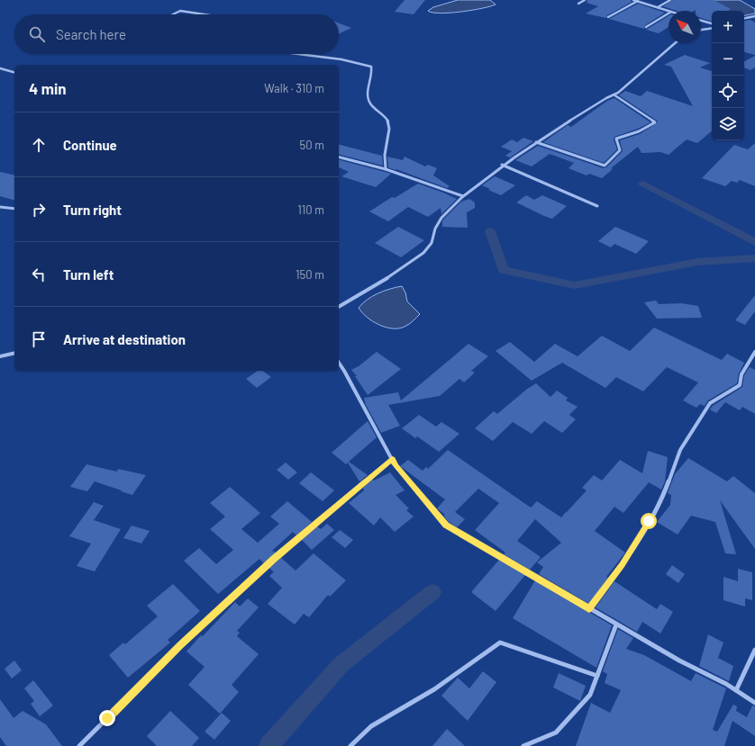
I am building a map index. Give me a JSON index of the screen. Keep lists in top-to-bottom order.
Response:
{
  "north": "top left",
  "page": {
    "map_buttons": ["+", "−"],
    "search": "Search here",
    "heading": ["4 min", "Walk · 310 m"],
    "list": [
      ["Continue", "50 m"],
      ["Turn right", "110 m"],
      ["Turn left", "150 m"],
      "Arrive at destination"
    ]
  }
}
